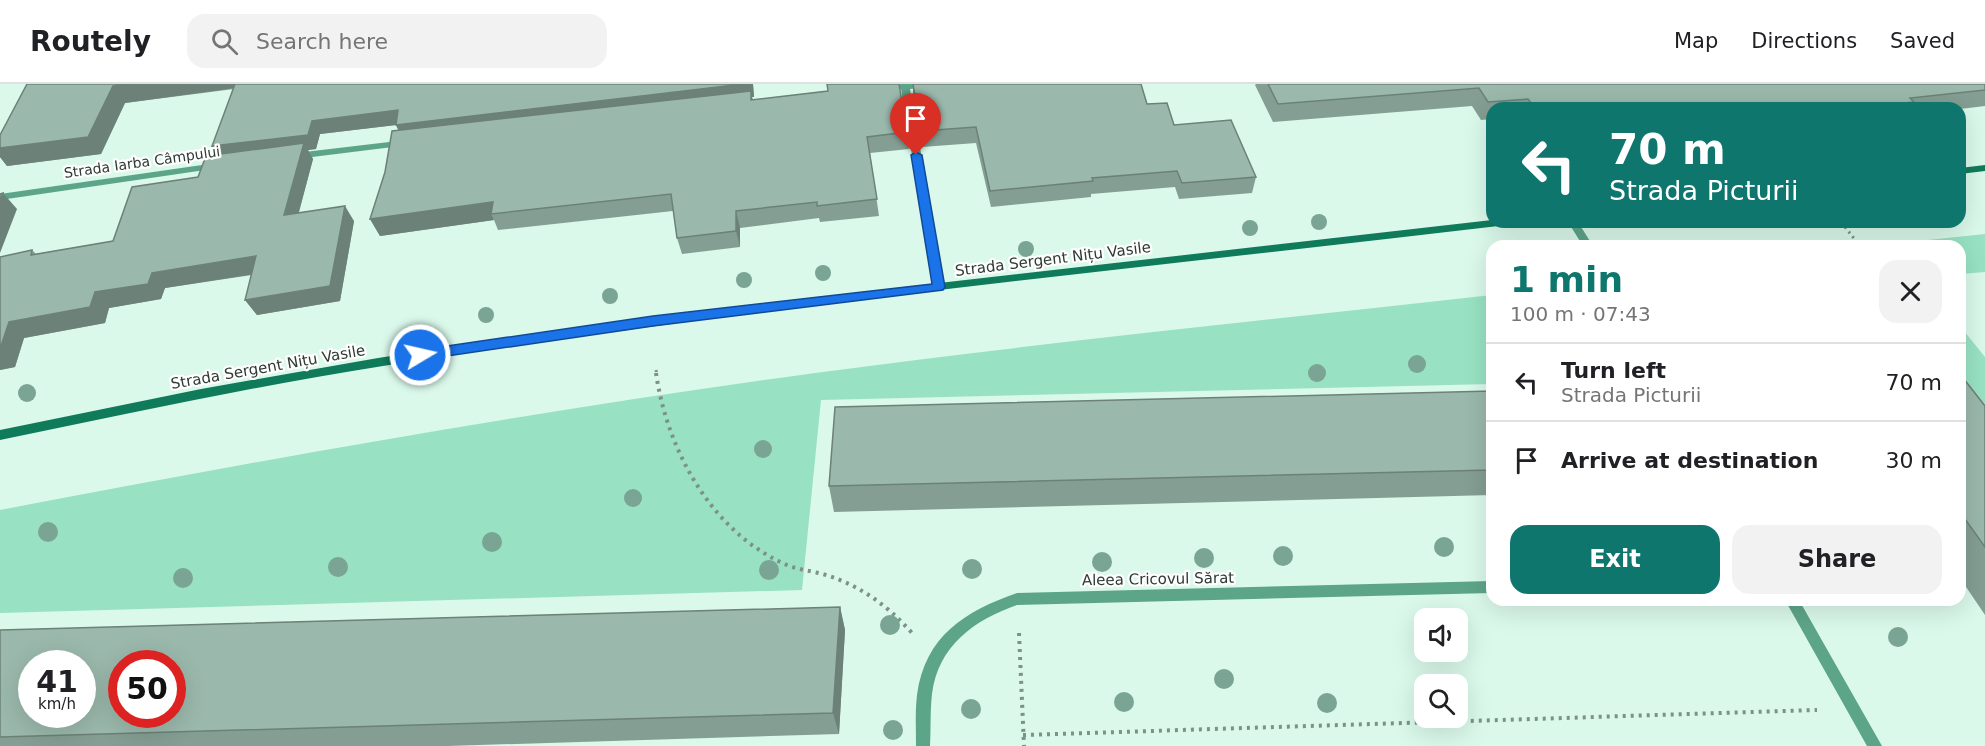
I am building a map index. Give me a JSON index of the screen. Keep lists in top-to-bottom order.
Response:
{
  "streets": {
    "main road": ["Strada Sergent Nițu Vasile"],
    "street": ["Strada Iarba Câmpului", "Aleea Cricovul Sărat"]
  },
  "page": {
    "header": "Routely",
    "search": "Search here",
    "nav": ["Map", "Directions", "Saved"],
    "turn": ["70 m", "Strada Picturii"],
    "heading": ["1 min", "100 m · 07:43"],
    "list": [
      {
        "name": "Turn left",
        "note": "Strada Picturii",
        "value": "70 m"
      },
      {
        "name": "Arrive at destination",
        "value": "30 m"
      }
    ],
    "buttons": ["Exit", "Share"],
    "speed": "41 km/h",
    "limit": "50"
  }
}
